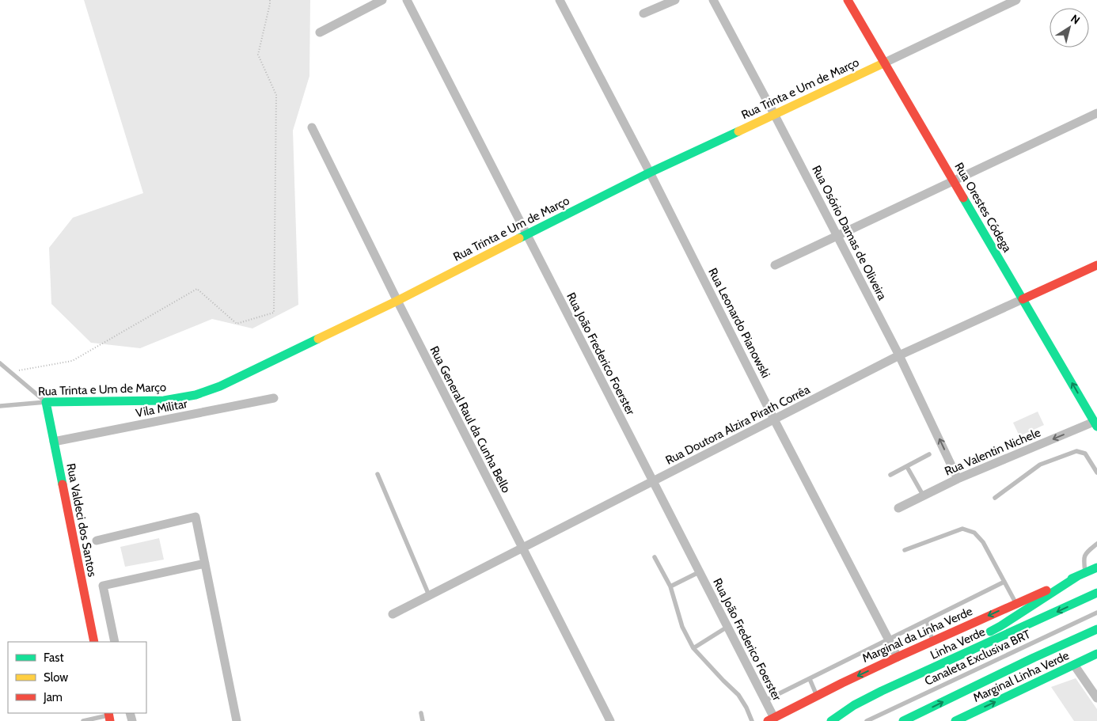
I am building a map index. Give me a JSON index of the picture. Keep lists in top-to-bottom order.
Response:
{
  "streets": {
    "main road": [
      "Rua Trinta e Um de Março",
      "Rua Orestes Códega",
      "Rua Doutora Alzira Pirath Corrêa",
      "Rua Valdeci dos Santos",
      "Marginal da Linha Verde",
      "Linha Verde",
      "Marginal Linha Verde"
    ],
    "street": [
      "Rua Osório Damas de Oliveira",
      "Rua Leonardo Pianowski",
      "Rua João Frederico Foerster",
      "Vila Militar",
      "Rua General Raul da Cunha Bello",
      "Rua Valentin Nichele"
    ],
    "lane": ["Canaleta Exclusiva BRT"]
  },
  "crossings": [
    ["Rua Trinta e Um de Março", "Rua Orestes Códega"],
    ["Rua Trinta e Um de Março", "Rua Osório Damas de Oliveira"],
    ["Rua Trinta e Um de Março", "Rua Leonardo Pianowski"],
    ["Rua Trinta e Um de Março", "Rua João Frederico Foerster"],
    ["Rua Trinta e Um de Março", "Rua General Raul da Cunha Bello"],
    ["Rua Trinta e Um de Março", "Rua Valdeci dos Santos"],
    ["Rua Orestes Códega", "Rua Doutora Alzira Pirath Corrêa"],
    ["Rua Orestes Códega", "Rua Valentin Nichele"],
    ["Rua Osório Damas de Oliveira", "Rua Doutora Alzira Pirath Corrêa"],
    ["Rua Osório Damas de Oliveira", "Rua Valentin Nichele"],
    ["Rua Leonardo Pianowski", "Rua Doutora Alzira Pirath Corrêa"],
    ["Rua Leonardo Pianowski", "Marginal da Linha Verde"],
    ["Rua João Frederico Foerster", "Rua Doutora Alzira Pirath Corrêa"],
    ["Rua João Frederico Foerster", "Marginal da Linha Verde"],
    ["Vila Militar", "Rua Valdeci dos Santos"],
    ["Rua General Raul da Cunha Bello", "Rua Doutora Alzira Pirath Corrêa"]
  ],
  "one_way": ["Rua Valentin Nichele"],
  "legend": ["Fast", "Slow", "Jam"],
  "north": "top right"
}
